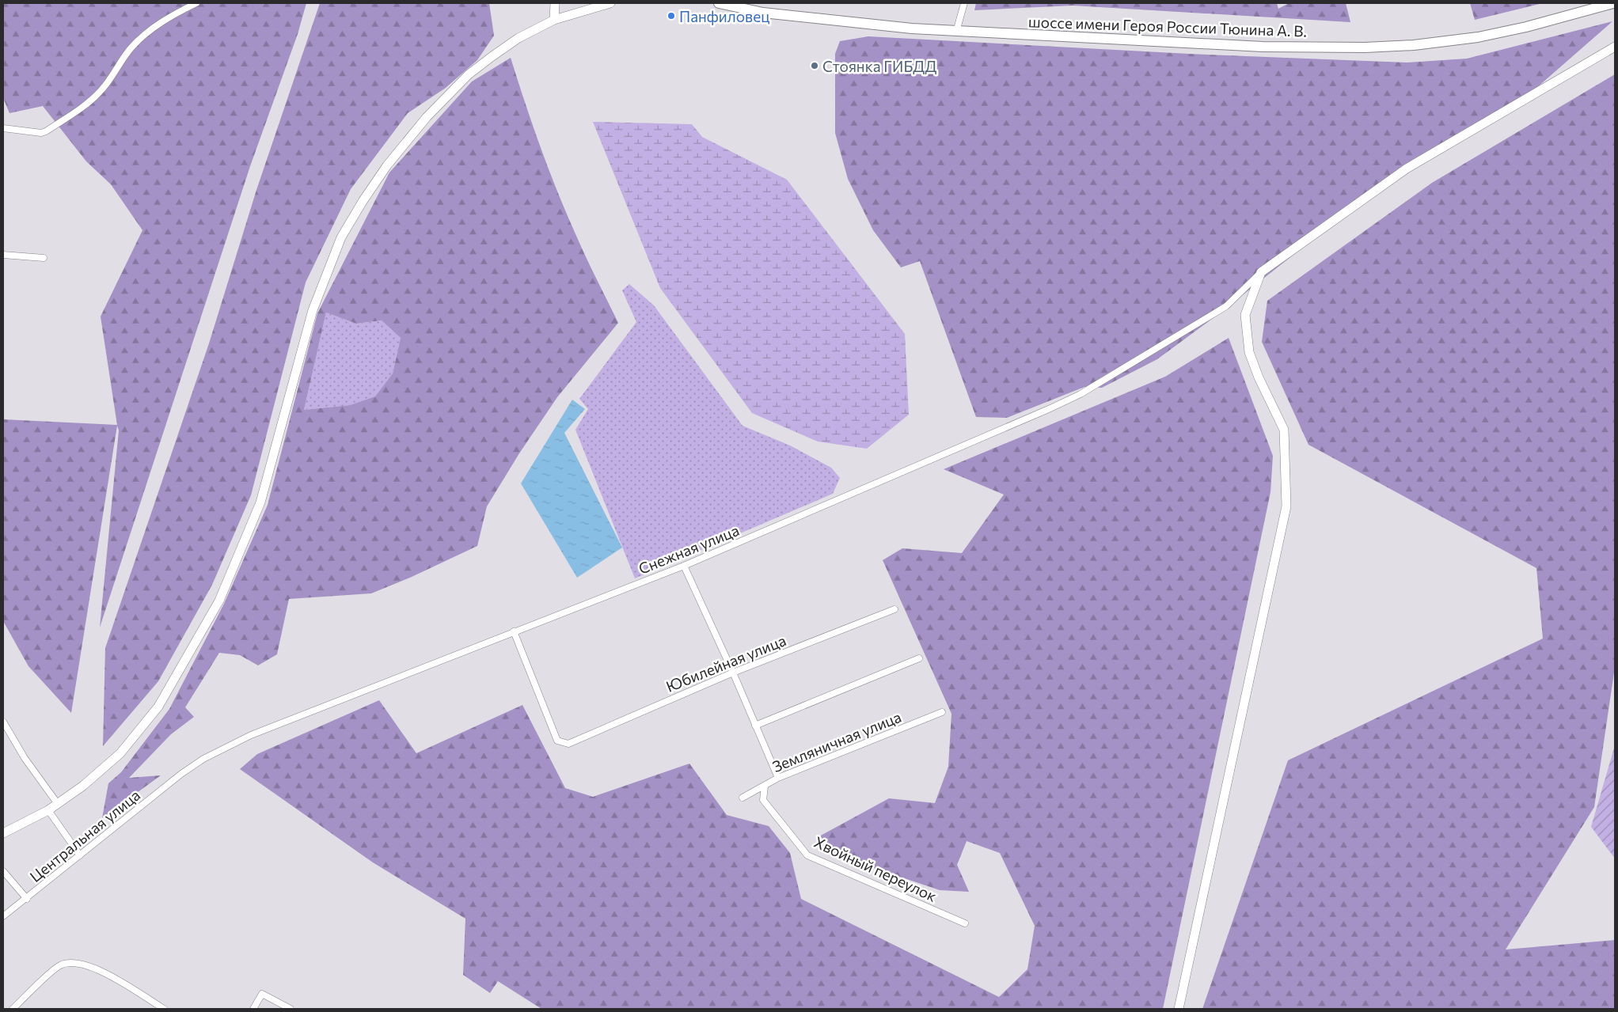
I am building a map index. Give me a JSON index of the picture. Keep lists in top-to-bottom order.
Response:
{
  "streets": {
    "main road": ["шоссе имени Героя России Тюнина А. В."],
    "street": [
      "Снежная улица",
      "Юбилейная улица",
      "Земляничная улица",
      "Центральная улица",
      "Хвойный переулок"
    ]
  },
  "crossings": [
    ["Снежная улица", "Юбилейная улица"],
    ["Снежная улица", "Центральная улица"],
    ["Земляничная улица", "Хвойный переулок"]
  ],
  "places": ["Панфиловец", "Стоянка ГИБДД"]
}
